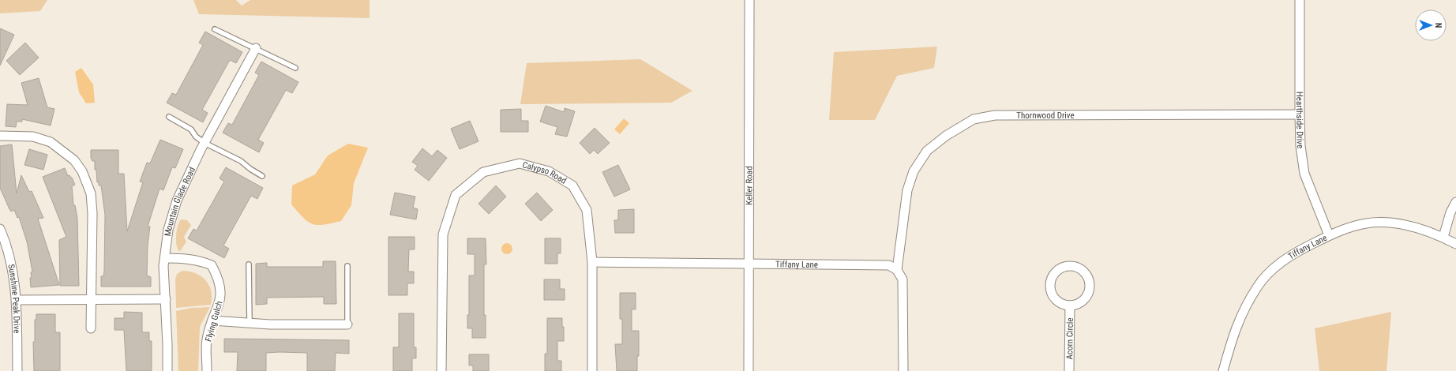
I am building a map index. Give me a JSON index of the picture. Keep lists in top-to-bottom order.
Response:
{
  "streets": {
    "street": [
      "Thornwood Drive",
      "Hearthside Drive",
      "Calypso Road",
      "Keller Road",
      "Mountain Glade Road",
      "Tiffany Lane",
      "Sunshine Peak Drive",
      "Flying Gulch",
      "Acorn Circle"
    ]
  },
  "crossings": [
    ["Thornwood Drive", "Hearthside Drive"],
    ["Thornwood Drive", "Tiffany Lane"],
    ["Hearthside Drive", "Tiffany Lane"],
    ["Calypso Road", "Tiffany Lane"],
    ["Keller Road", "Tiffany Lane"],
    ["Mountain Glade Road", "Flying Gulch"]
  ],
  "north": "right"
}
